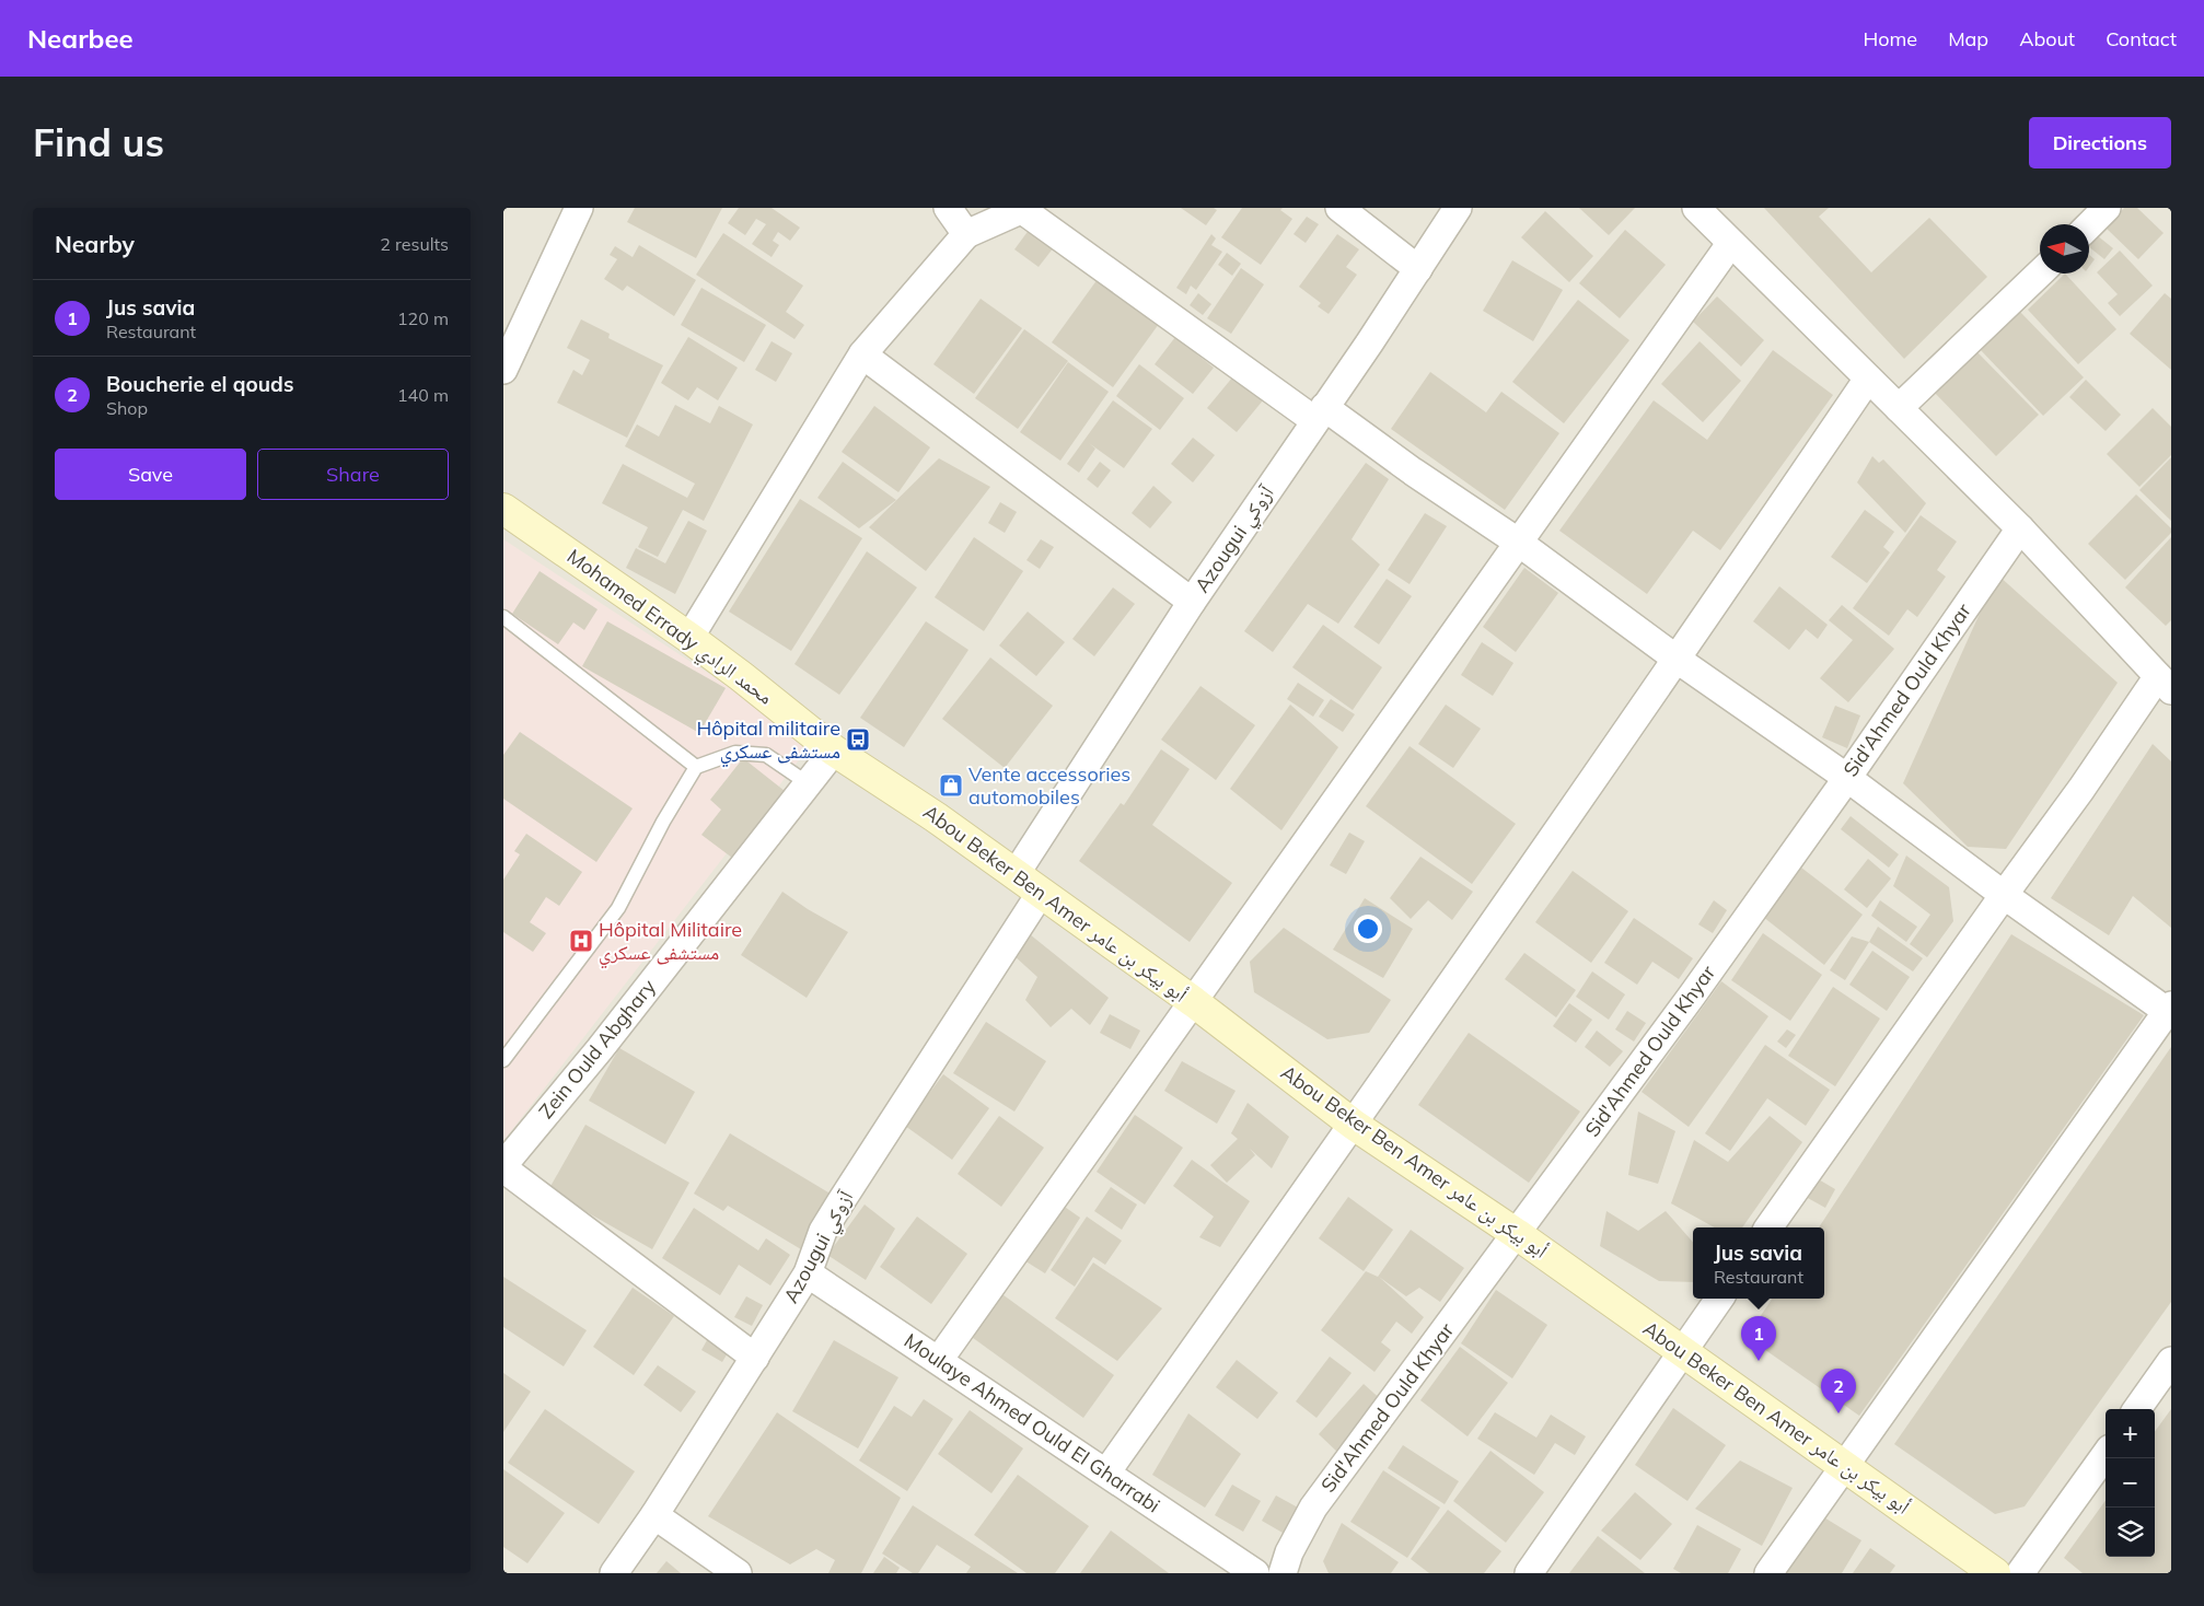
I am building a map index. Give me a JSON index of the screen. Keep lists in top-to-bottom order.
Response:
{
  "streets": {
    "street": [
      "Azougui آزوكي",
      "Mohamed Errady محمد الرادي",
      "Sid'Ahmed Ould Khyar",
      "Abou Beker Ben Amer أبو بيكر بن عامر",
      "Zein Ould Abghary",
      "Moulaye Ahmed Ould El Gharrabi"
    ]
  },
  "crossings": [
    ["Azougui آزوكي", "Abou Beker Ben Amer أبو بيكر بن عامر"],
    ["Azougui آزوكي", "Moulaye Ahmed Ould El Gharrabi"],
    ["Mohamed Errady محمد الرادي", "Abou Beker Ben Amer أبو بيكر بن عامر"],
    ["Mohamed Errady محمد الرادي", "Zein Ould Abghary"],
    ["Sid'Ahmed Ould Khyar", "Abou Beker Ben Amer أبو بيكر بن عامر"],
    ["Abou Beker Ben Amer أبو بيكر بن عامر", "Zein Ould Abghary"]
  ],
  "places": {
    "bus stop": ["Hôpital militaire مستشفى عسكري"],
    "shop": ["Vente accessories automobiles"],
    "hospital": ["Hôpital Militaire مستشفى عسكري"]
  },
  "north": "left",
  "page": {
    "header": "Nearbee",
    "nav": [
      "Home",
      "Map",
      "About",
      "Contact"
    ],
    "buttons": [
      "Directions",
      ["Save", "Share"]
    ],
    "title": "Find us",
    "heading": ["Nearby", "2 results"],
    "list": [
      {
        "mark": "1",
        "name": "Jus savia",
        "note": "Restaurant",
        "value": "120 m"
      },
      {
        "mark": "2",
        "name": "Boucherie el qouds",
        "note": "Shop",
        "value": "140 m"
      }
    ],
    "popup": ["Jus savia", "Restaurant"],
    "pins": ["1", "2"],
    "map_buttons": ["+", "−"]
  }
}
